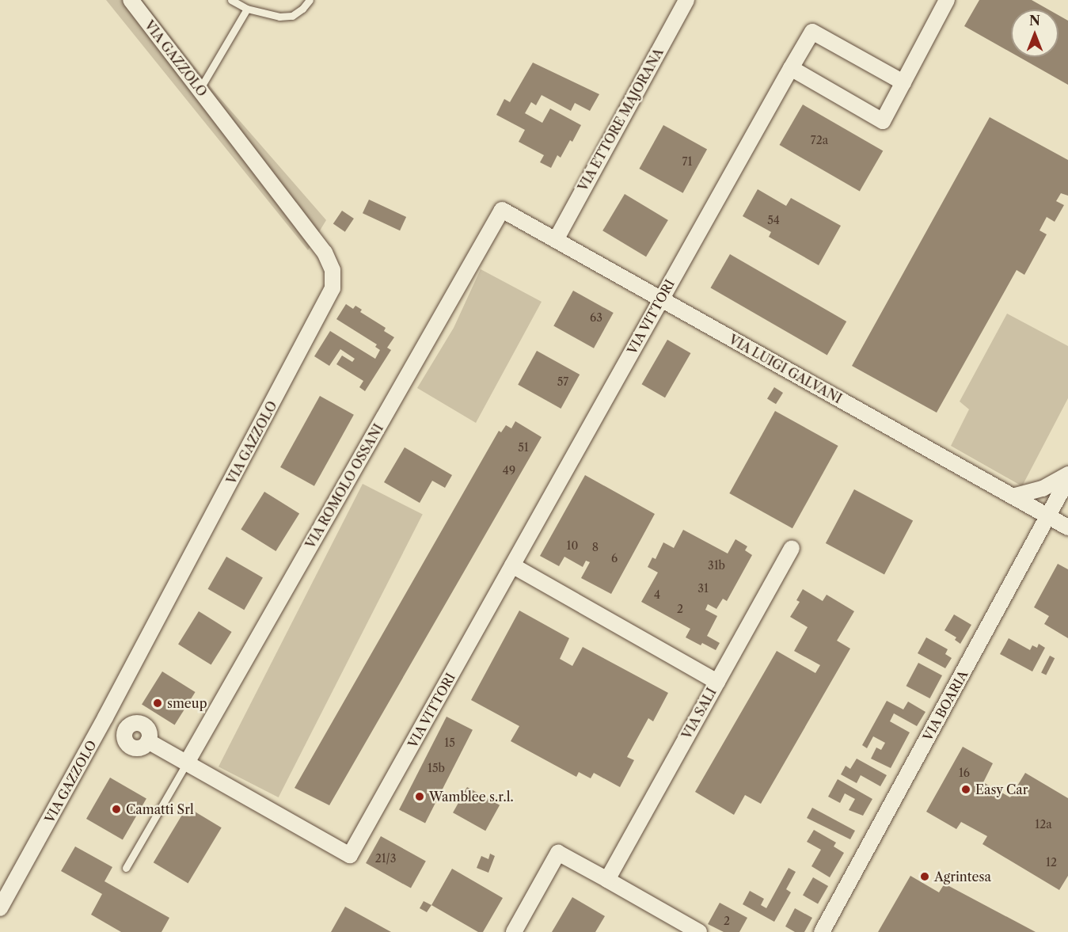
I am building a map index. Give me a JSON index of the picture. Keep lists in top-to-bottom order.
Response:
{
  "streets": {
    "street": [
      "VIA GAZZOLO",
      "VIA ETTORE MAJORANA",
      "VIA VITTORI",
      "VIA LUIGI GALVANI",
      "VIA ROMOLO OSSANI",
      "VIA BOARIA",
      "VIA SALI"
    ]
  },
  "crossings": [
    ["VIA ETTORE MAJORANA", "VIA LUIGI GALVANI"],
    ["VIA VITTORI", "VIA LUIGI GALVANI"],
    ["VIA VITTORI", "VIA ROMOLO OSSANI"],
    ["VIA LUIGI GALVANI", "VIA ROMOLO OSSANI"],
    ["VIA LUIGI GALVANI", "VIA BOARIA"]
  ],
  "places": [
    "smeup",
    "Easy Car",
    "Wamblee s.r.l.",
    "Camatti Srl",
    "Agrintesa"
  ],
  "house_numbers": [
    "72a",
    "71",
    "54",
    "63",
    "57",
    "51",
    "49",
    "10",
    "8",
    "6",
    "31b",
    "31",
    "4",
    "2",
    "15",
    "15b",
    "16",
    "12a",
    "21/3",
    "12",
    "2"
  ],
  "north": "top"
}
